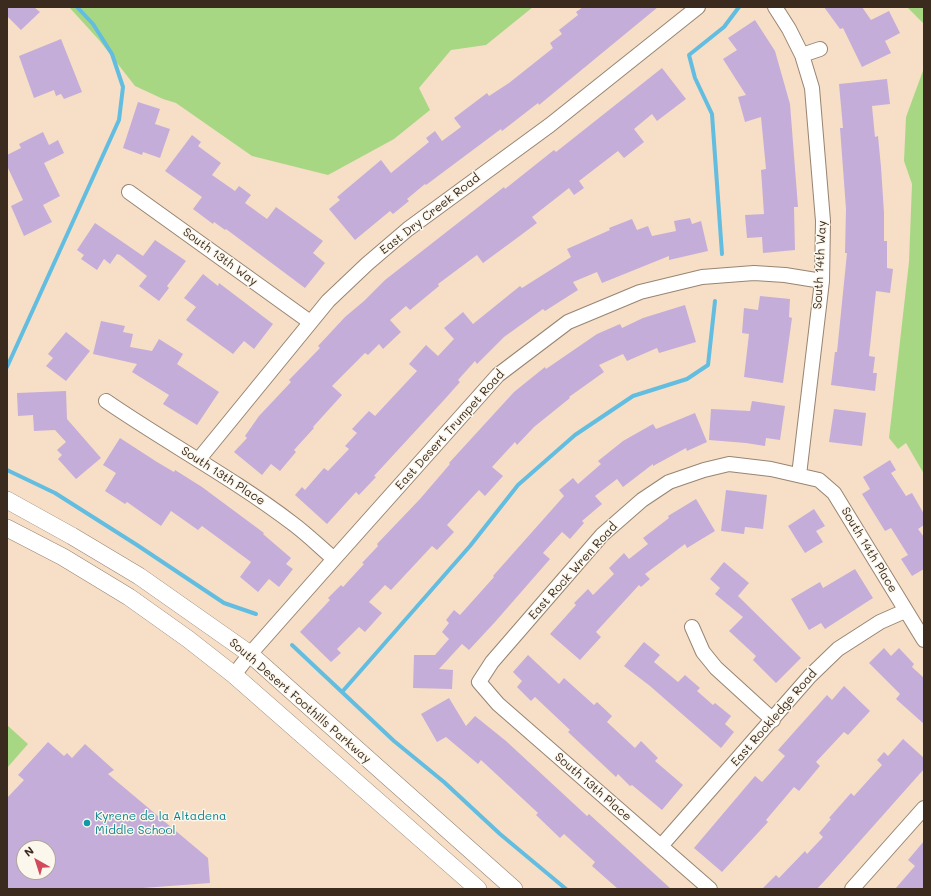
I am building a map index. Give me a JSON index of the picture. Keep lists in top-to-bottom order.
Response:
{
  "streets": {
    "street": [
      "East Dry Creek Road",
      "South 13th Way",
      "South 14th Way",
      "East Desert Trumpet Road",
      "South 13th Place",
      "South 14th Place",
      "East Rock Wren Road",
      "South Desert Foothills Parkway",
      "East Rockledge Road"
    ]
  },
  "crossings": [
    ["East Dry Creek Road", "South 13th Way"],
    ["East Dry Creek Road", "South 13th Place"],
    ["South 14th Way", "East Desert Trumpet Road"],
    ["South 14th Way", "South 14th Place"],
    ["South 14th Way", "East Rock Wren Road"],
    ["East Desert Trumpet Road", "South 13th Place"],
    ["East Desert Trumpet Road", "South Desert Foothills Parkway"],
    ["South 13th Place", "East Rock Wren Road"],
    ["South 13th Place", "East Rockledge Road"],
    ["South 14th Place", "East Rock Wren Road"],
    ["South 14th Place", "East Rockledge Road"]
  ],
  "places": ["Kyrene de la Altadena Middle School"],
  "north": "top left"
}
